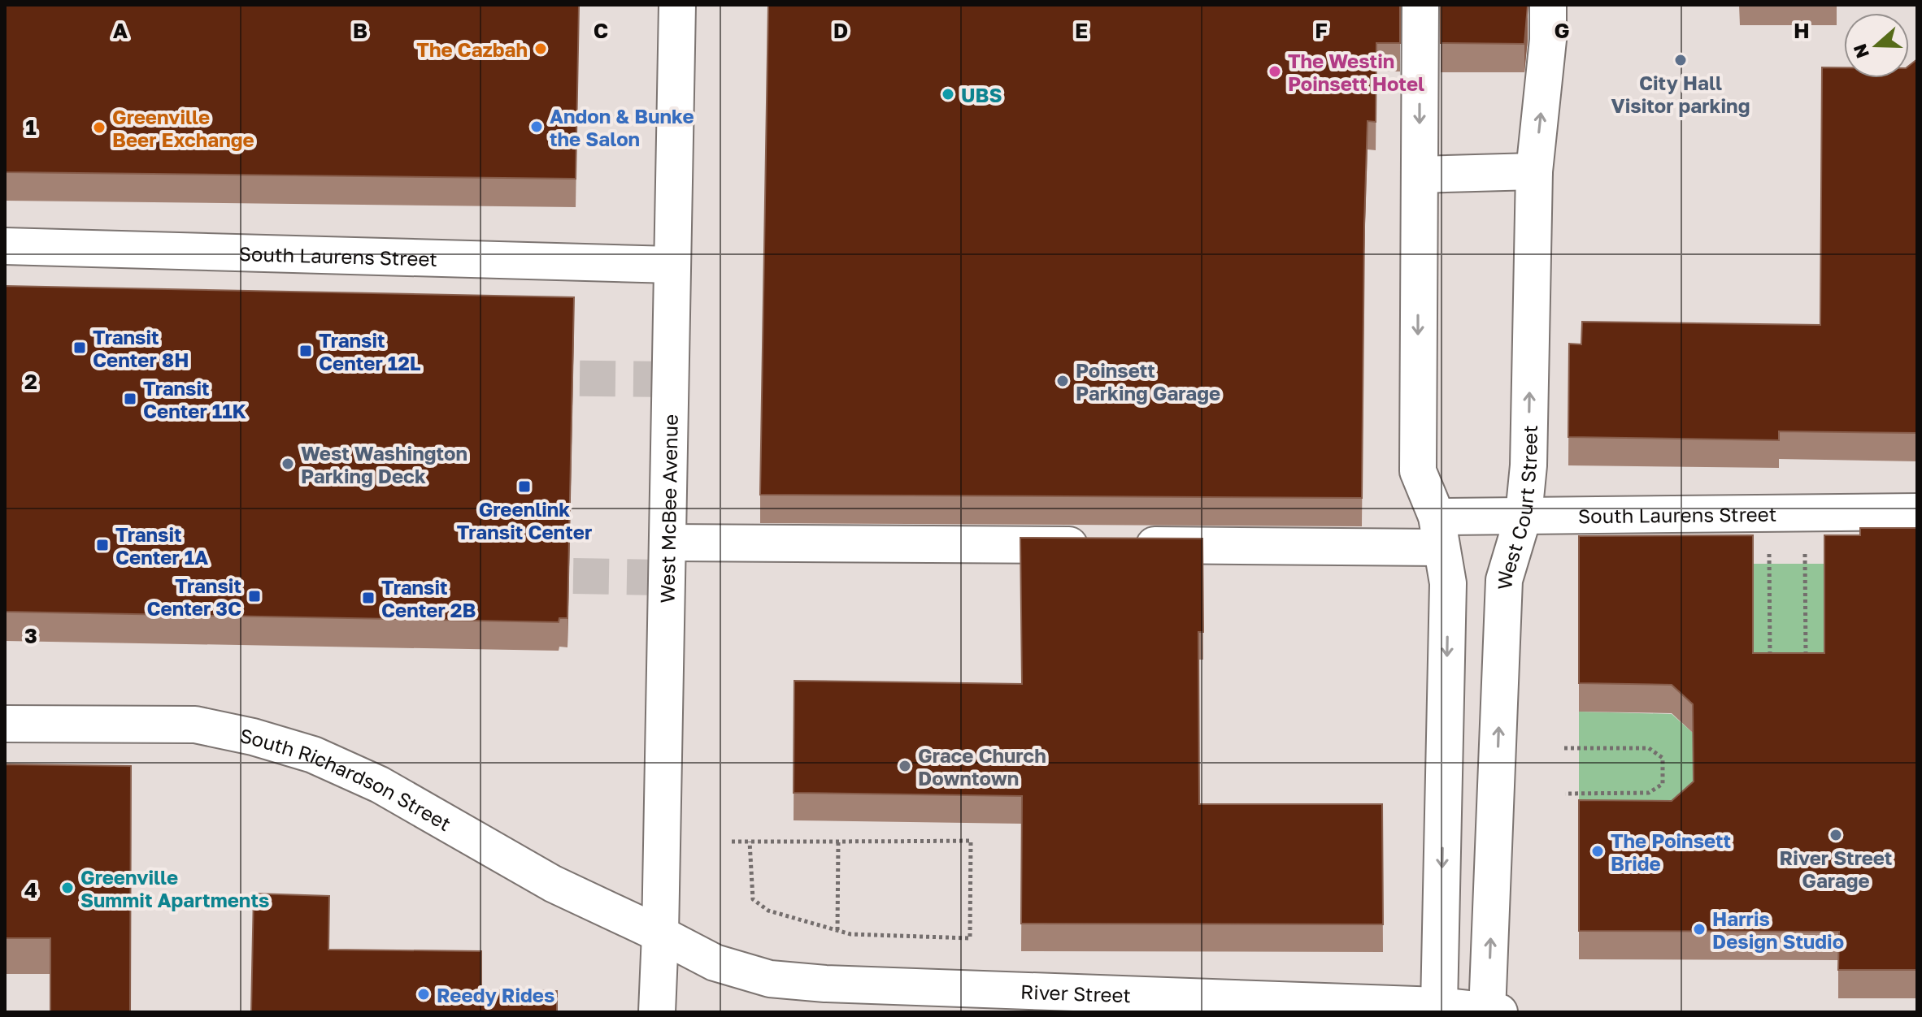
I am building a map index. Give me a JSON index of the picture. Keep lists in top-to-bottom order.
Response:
{
  "streets": {
    "street": [
      "South Laurens Street",
      "West Court Street",
      "West McBee Avenue",
      "South Richardson Street",
      "River Street"
    ]
  },
  "crossings": [
    ["South Laurens Street", "West Court Street"],
    ["South Laurens Street", "West McBee Avenue"],
    ["West Court Street", "River Street"],
    ["West McBee Avenue", "South Richardson Street"],
    ["West McBee Avenue", "River Street"],
    ["South Richardson Street", "River Street"]
  ],
  "places": {
    "other": [
      "The Cazbah",
      "City Hall Visitor parking",
      "The Westin Poinsett Hotel",
      "UBS",
      "Andon & Bunke the Salon",
      "Greenville Beer Exchange",
      "Poinsett Parking Garage",
      "West Washington Parking Deck",
      "Grace Church Downtown",
      "River Street Garage",
      "The Poinsett Bride",
      "Greenville Summit Apartments",
      "Harris Design Studio",
      "Reedy Rides"
    ],
    "transit": [
      "Transit Center 8H",
      "Transit Center 12L",
      "Transit Center 11K",
      "Greenlink Transit Center",
      "Transit Center 1A",
      "Transit Center 3C",
      "Transit Center 2B"
    ]
  },
  "north": "left",
  "grid": {
    "columns": [
      "A",
      "B",
      "C",
      "D",
      "E",
      "F",
      "G",
      "H"
    ],
    "rows": [
      "1",
      "2",
      "3",
      "4"
    ]
  }
}
